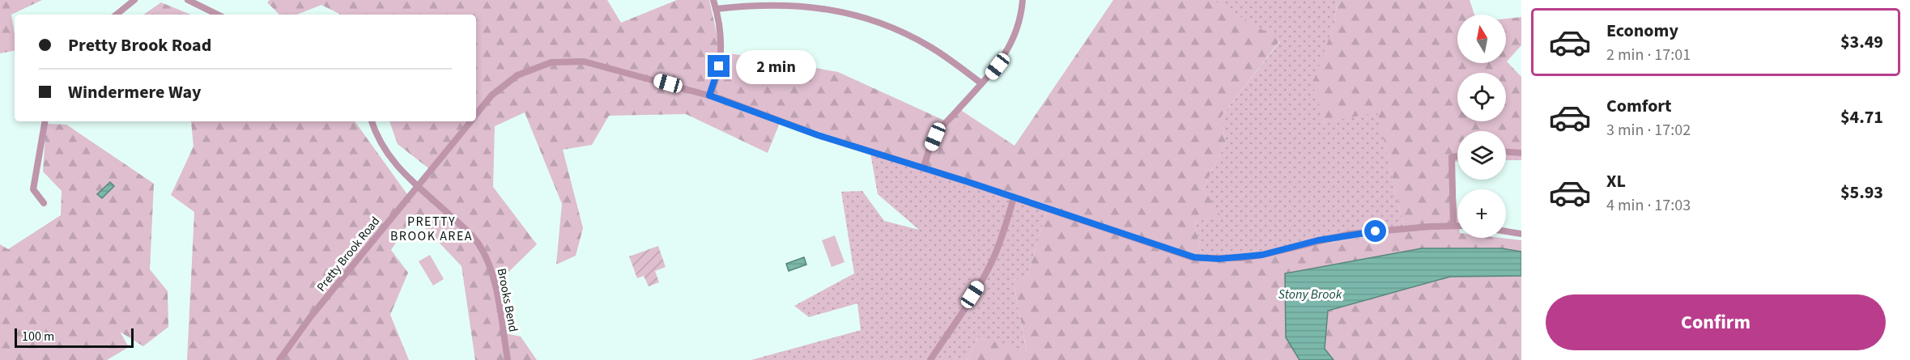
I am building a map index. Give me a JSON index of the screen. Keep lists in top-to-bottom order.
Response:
{
  "streets": {
    "street": ["Pretty Brook Road", "Brooks Bend"]
  },
  "crossings": [
    ["Pretty Brook Road", "Brooks Bend"]
  ],
  "districts": ["PRETTY BROOK AREA"],
  "water": ["Stony Brook"],
  "scale_bar": "100 m",
  "north": "top",
  "page": {
    "list": [
      {
        "name": "Economy",
        "note": "2 min · 17:01",
        "value": "$3.49"
      },
      {
        "name": "Comfort",
        "note": "3 min · 17:02",
        "value": "$4.71"
      },
      {
        "name": "XL",
        "note": "4 min · 17:03",
        "value": "$5.93"
      }
    ],
    "map_buttons": "+",
    "banner": ["Pretty Brook Road", "Windermere Way"],
    "bubble": "2 min",
    "buttons": "Confirm",
    "scale": "100 m"
  }
}
